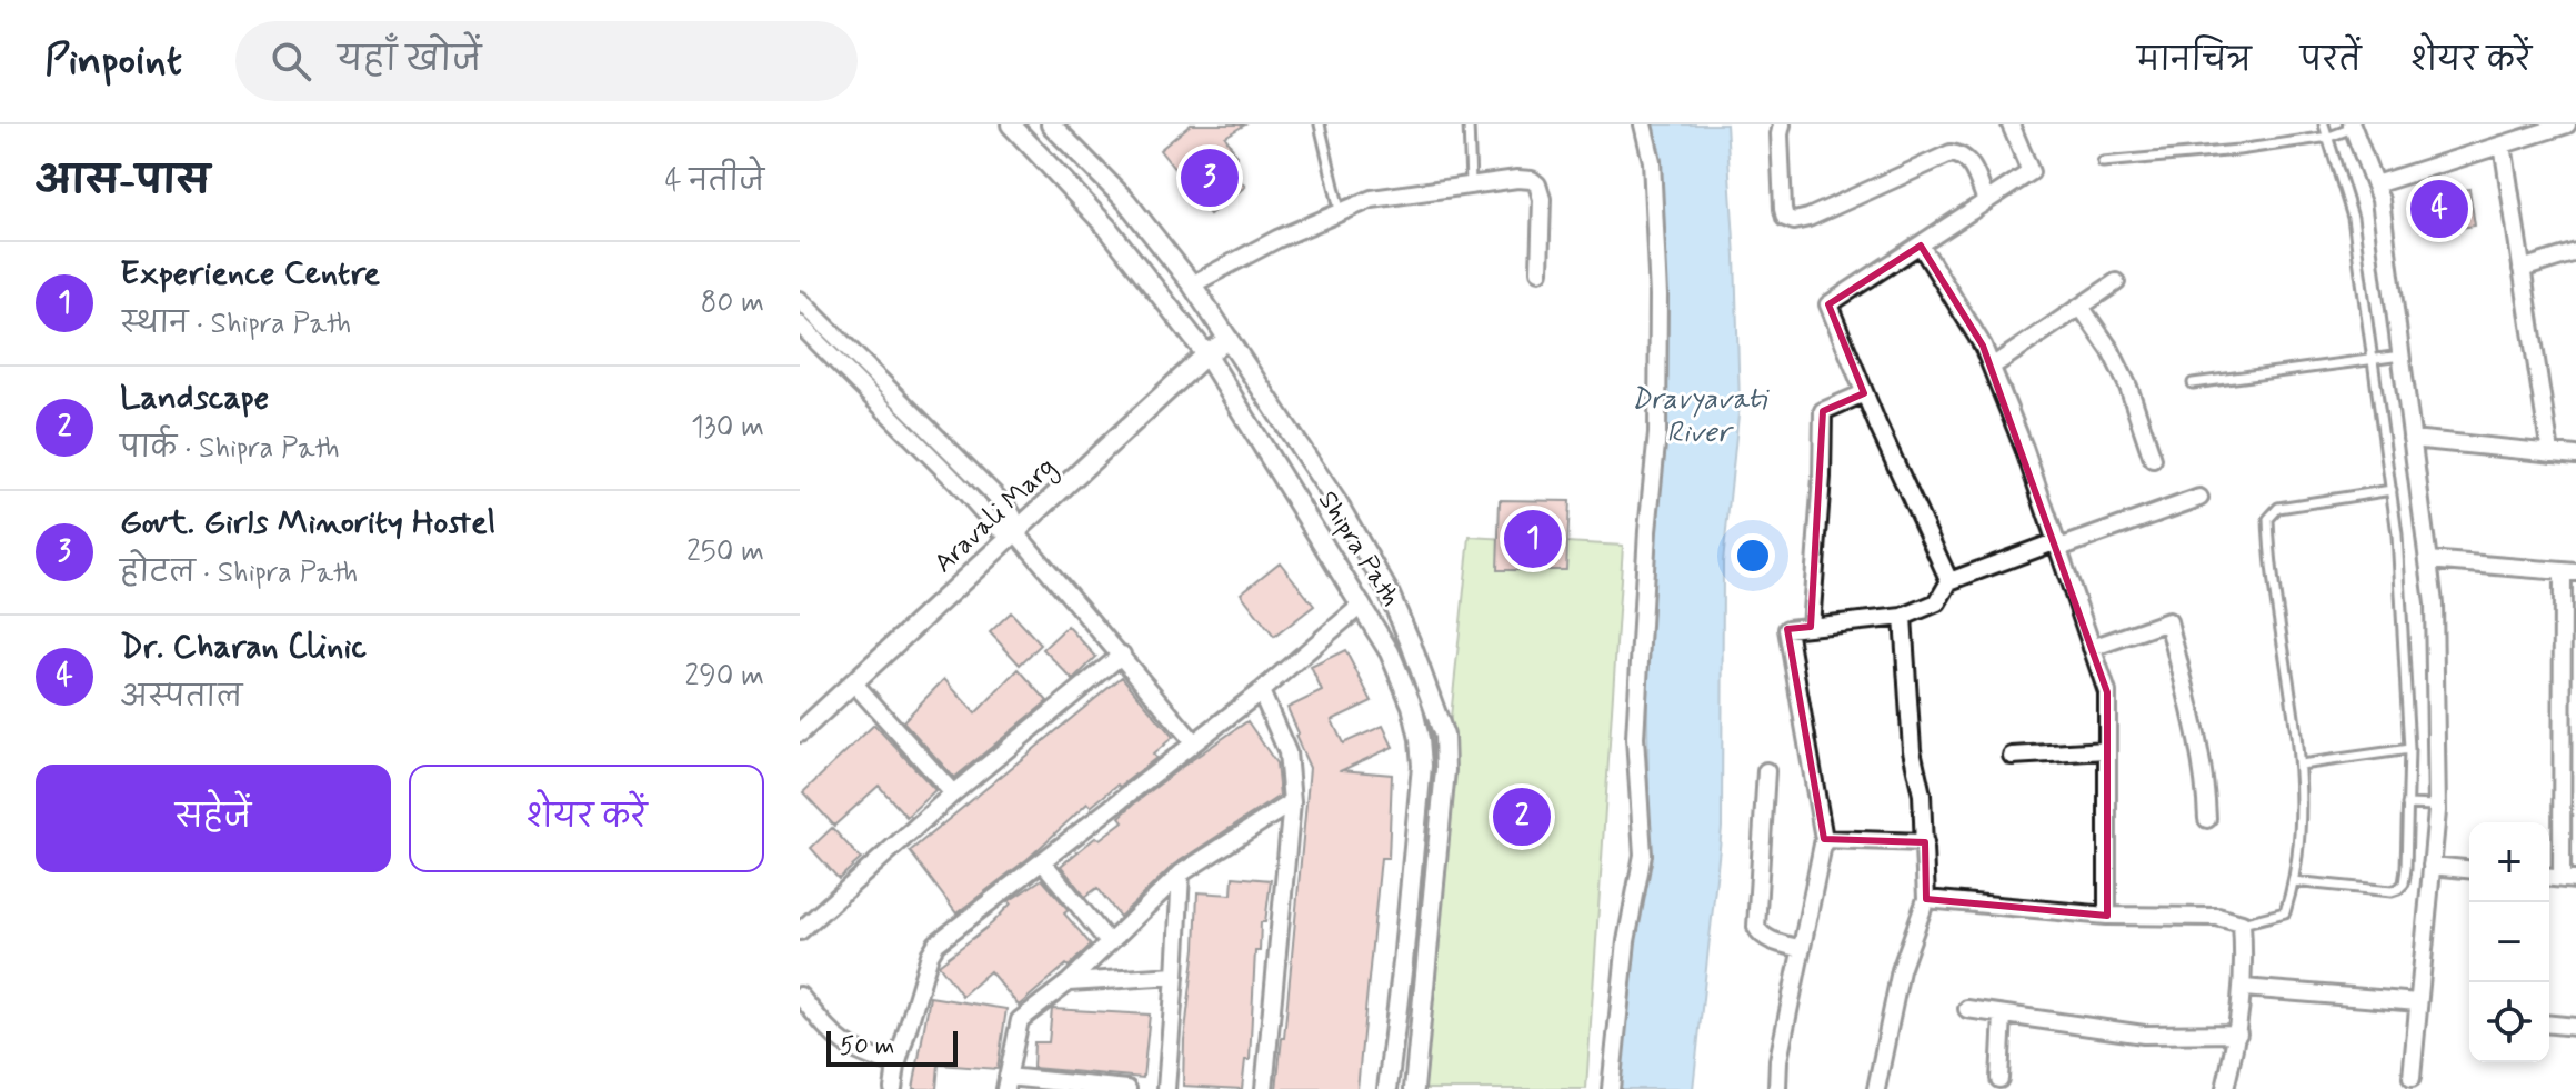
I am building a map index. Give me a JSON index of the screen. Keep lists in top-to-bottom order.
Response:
{
  "streets": {
    "street": ["Aravali Marg", "Shipra Path"]
  },
  "crossings": [
    ["Aravali Marg", "Shipra Path"]
  ],
  "water": ["Dravyavati River"],
  "scale_bar": "50 m",
  "page": {
    "header": "Pinpoint",
    "search": "यहाँ खोजें",
    "nav": ["मानचित्र", "परतें", "शेयर करें"],
    "heading": ["आस-पास", "4 नतीजे"],
    "pins": [
      "3",
      "4",
      "1",
      "2"
    ],
    "list": [
      {
        "mark": "1",
        "name": "Experience Centre",
        "note": "स्थान · Shipra Path",
        "value": "80 m"
      },
      {
        "mark": "2",
        "name": "Landscape",
        "note": "पार्क · Shipra Path",
        "value": "130 m"
      },
      {
        "mark": "3",
        "name": "Govt. Girls Minority Hostel",
        "note": "होटल · Shipra Path",
        "value": "250 m"
      },
      {
        "mark": "4",
        "name": "Dr. Charan Clinic",
        "note": "अस्पताल",
        "value": "290 m"
      }
    ],
    "buttons": ["सहेजें", "शेयर करें"],
    "map_buttons": ["+", "−"],
    "scale": "50 m"
  }
}
